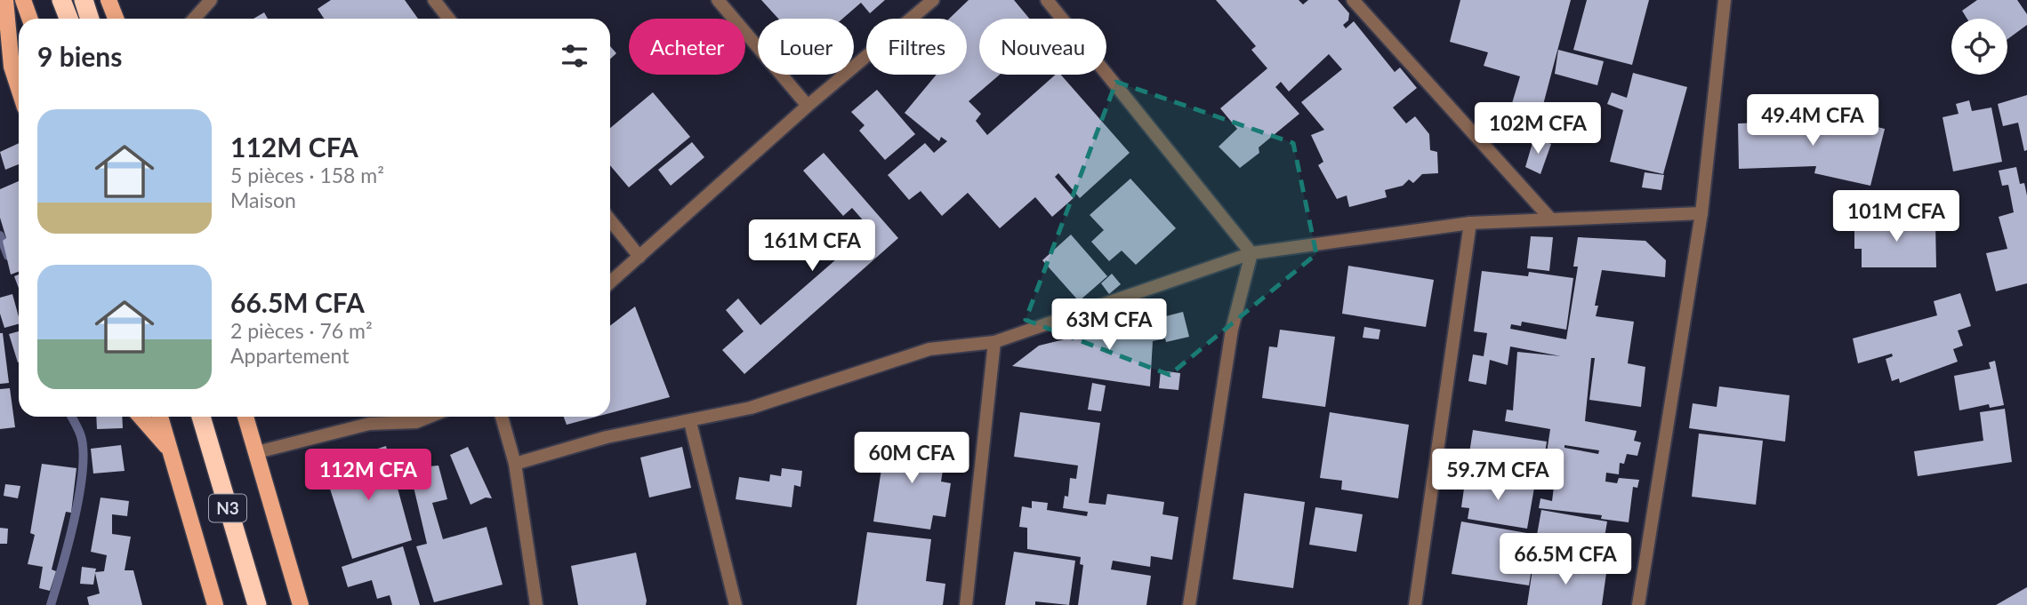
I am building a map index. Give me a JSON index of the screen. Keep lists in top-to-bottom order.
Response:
{
  "streets": {
    "highway": ["N3"]
  },
  "page": {
    "chip": [
      "Acheter",
      "Louer",
      "Filtres",
      "Nouveau"
    ],
    "heading": "9 biens",
    "list": [
      {
        "name": "112M CFA",
        "note": "5 pièces · 158 m² · Maison"
      },
      {
        "name": "66.5M CFA",
        "note": "2 pièces · 76 m² · Appartement"
      }
    ],
    "price": [
      "49.4M CFA",
      "102M CFA",
      "101M CFA",
      "161M CFA",
      "63M CFA",
      "60M CFA",
      "112M CFA",
      "59.7M CFA",
      "66.5M CFA"
    ]
  }
}
